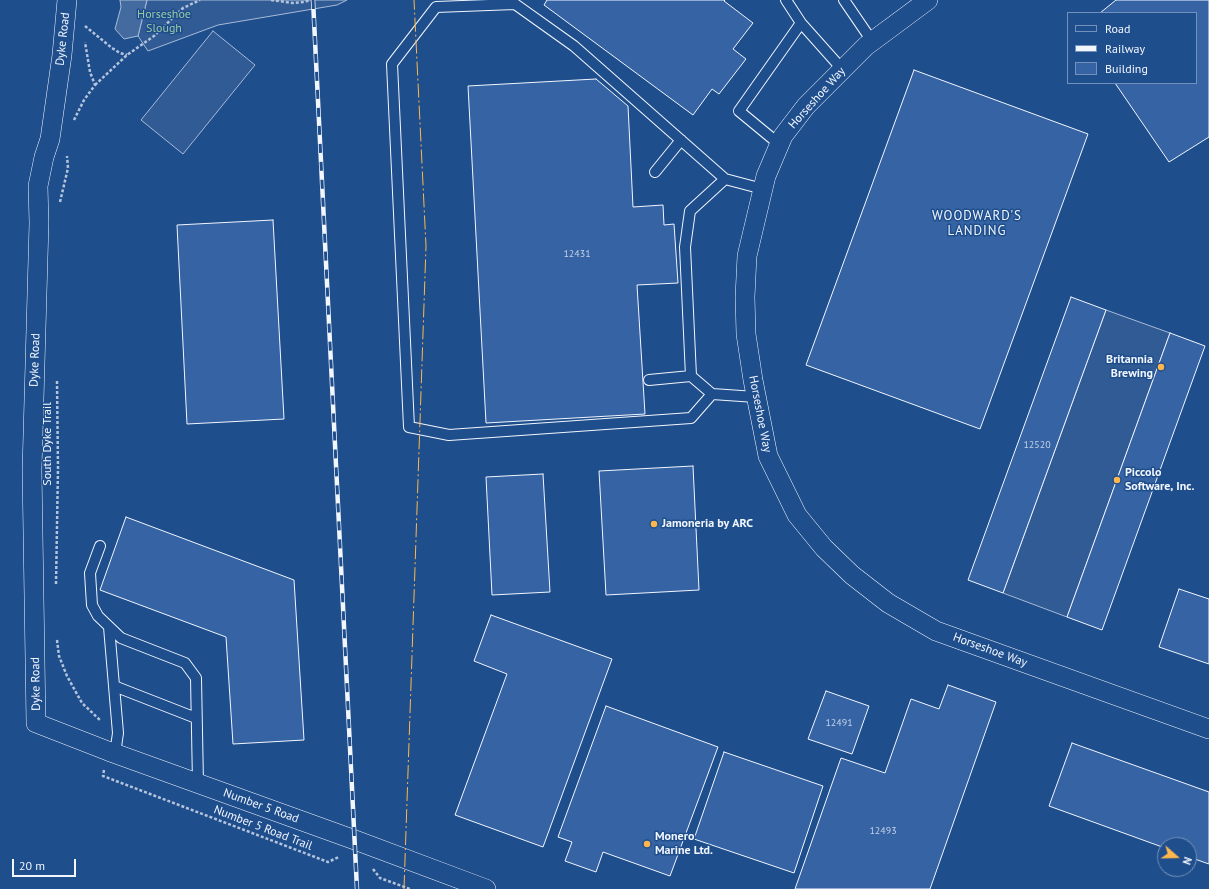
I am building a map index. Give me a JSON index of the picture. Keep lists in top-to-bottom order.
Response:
{
  "streets": {
    "street": ["Dyke Road", "Horseshoe Way", "Number 5 Road"],
    "path": ["South Dyke Trail", "Number 5 Road Trail"]
  },
  "crossings": [
    ["Dyke Road", "Number 5 Road"]
  ],
  "districts": ["WOODWARD'S LANDING"],
  "parks": ["Horseshoe Slough"],
  "places": [
    "Britannia Brewing",
    "Piccolo Software, Inc.",
    "Jamoneria by ARC",
    "Monero Marine Ltd."
  ],
  "house_numbers": [
    "12431",
    "12520",
    "12491",
    "12493"
  ],
  "legend": ["Road", "Railway", "Building"],
  "scale_bar": "20 m",
  "north": "right"
}
